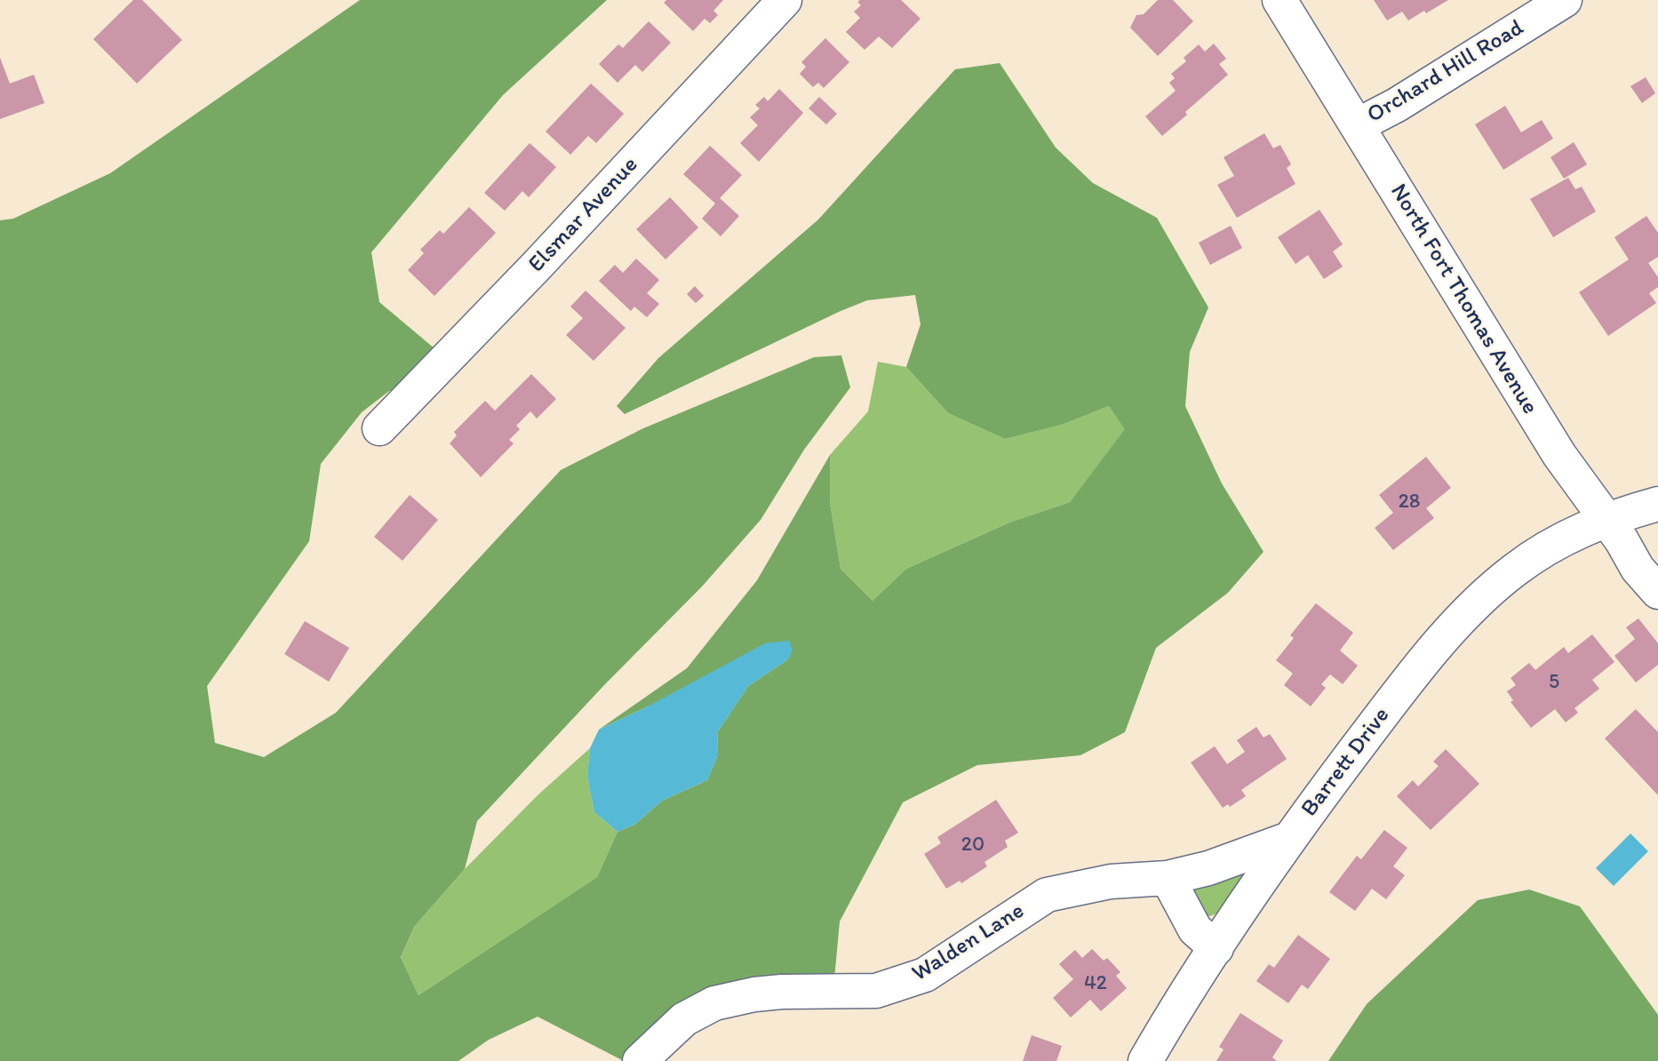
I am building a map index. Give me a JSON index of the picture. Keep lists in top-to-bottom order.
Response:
{
  "streets": {
    "street": [
      "Orchard Hill Road",
      "Elsmar Avenue",
      "North Fort Thomas Avenue",
      "Barrett Drive",
      "Walden Lane"
    ]
  },
  "crossings": [
    ["Orchard Hill Road", "North Fort Thomas Avenue"],
    ["North Fort Thomas Avenue", "Barrett Drive"],
    ["Barrett Drive", "Walden Lane"]
  ],
  "house_numbers": [
    "28",
    "5",
    "20",
    "42"
  ]
}
